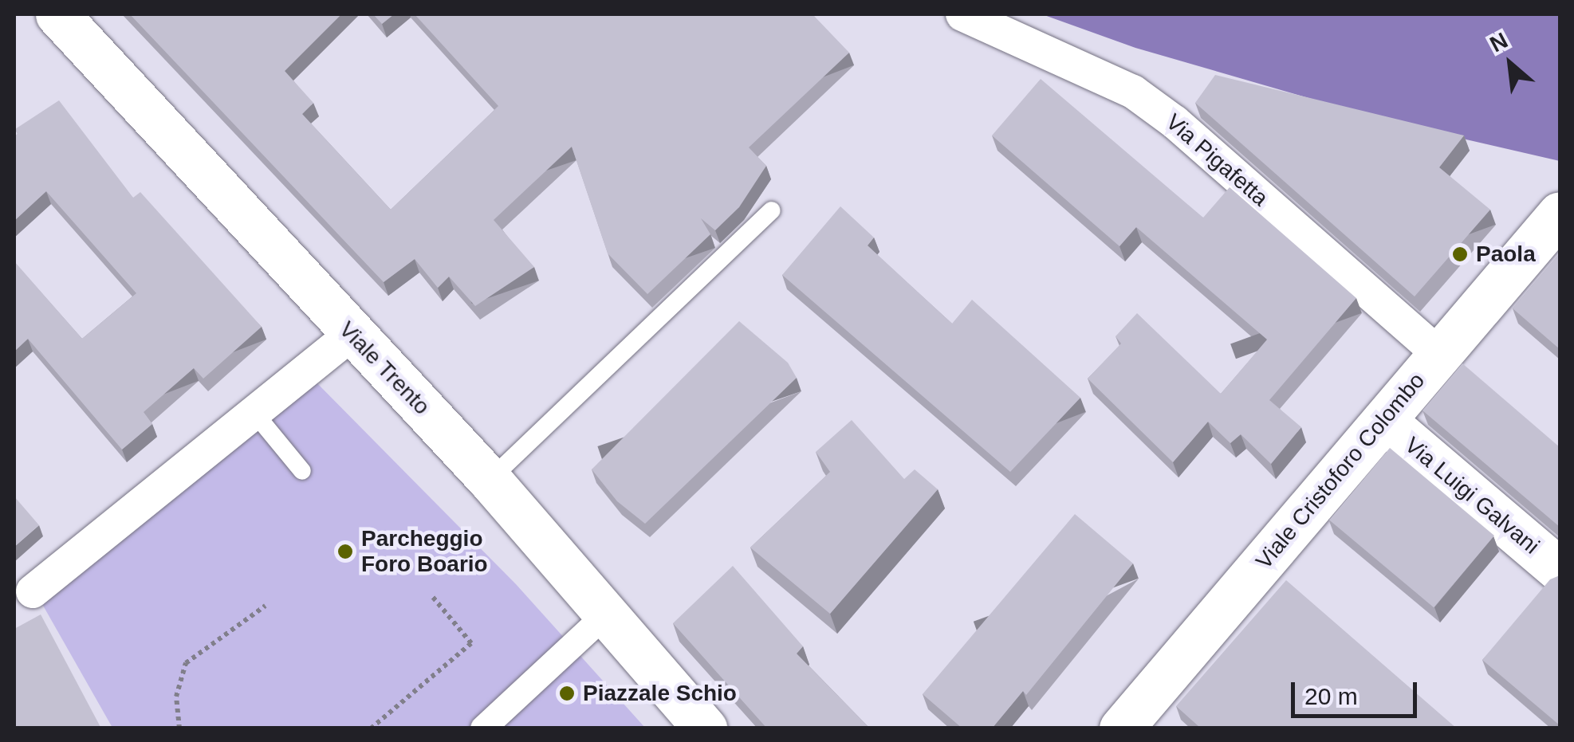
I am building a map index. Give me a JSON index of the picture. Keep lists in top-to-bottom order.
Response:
{
  "streets": {
    "main road": ["Viale Trento", "Viale Cristoforo Colombo", "Via Luigi Galvani"],
    "street": ["Via Pigafetta"]
  },
  "crossings": [
    ["Via Pigafetta", "Viale Cristoforo Colombo"],
    ["Viale Cristoforo Colombo", "Via Luigi Galvani"]
  ],
  "places": ["Paola", "Parcheggio Foro Boario", "Piazzale Schio"],
  "scale_bar": "20 m",
  "north": "top left"
}
